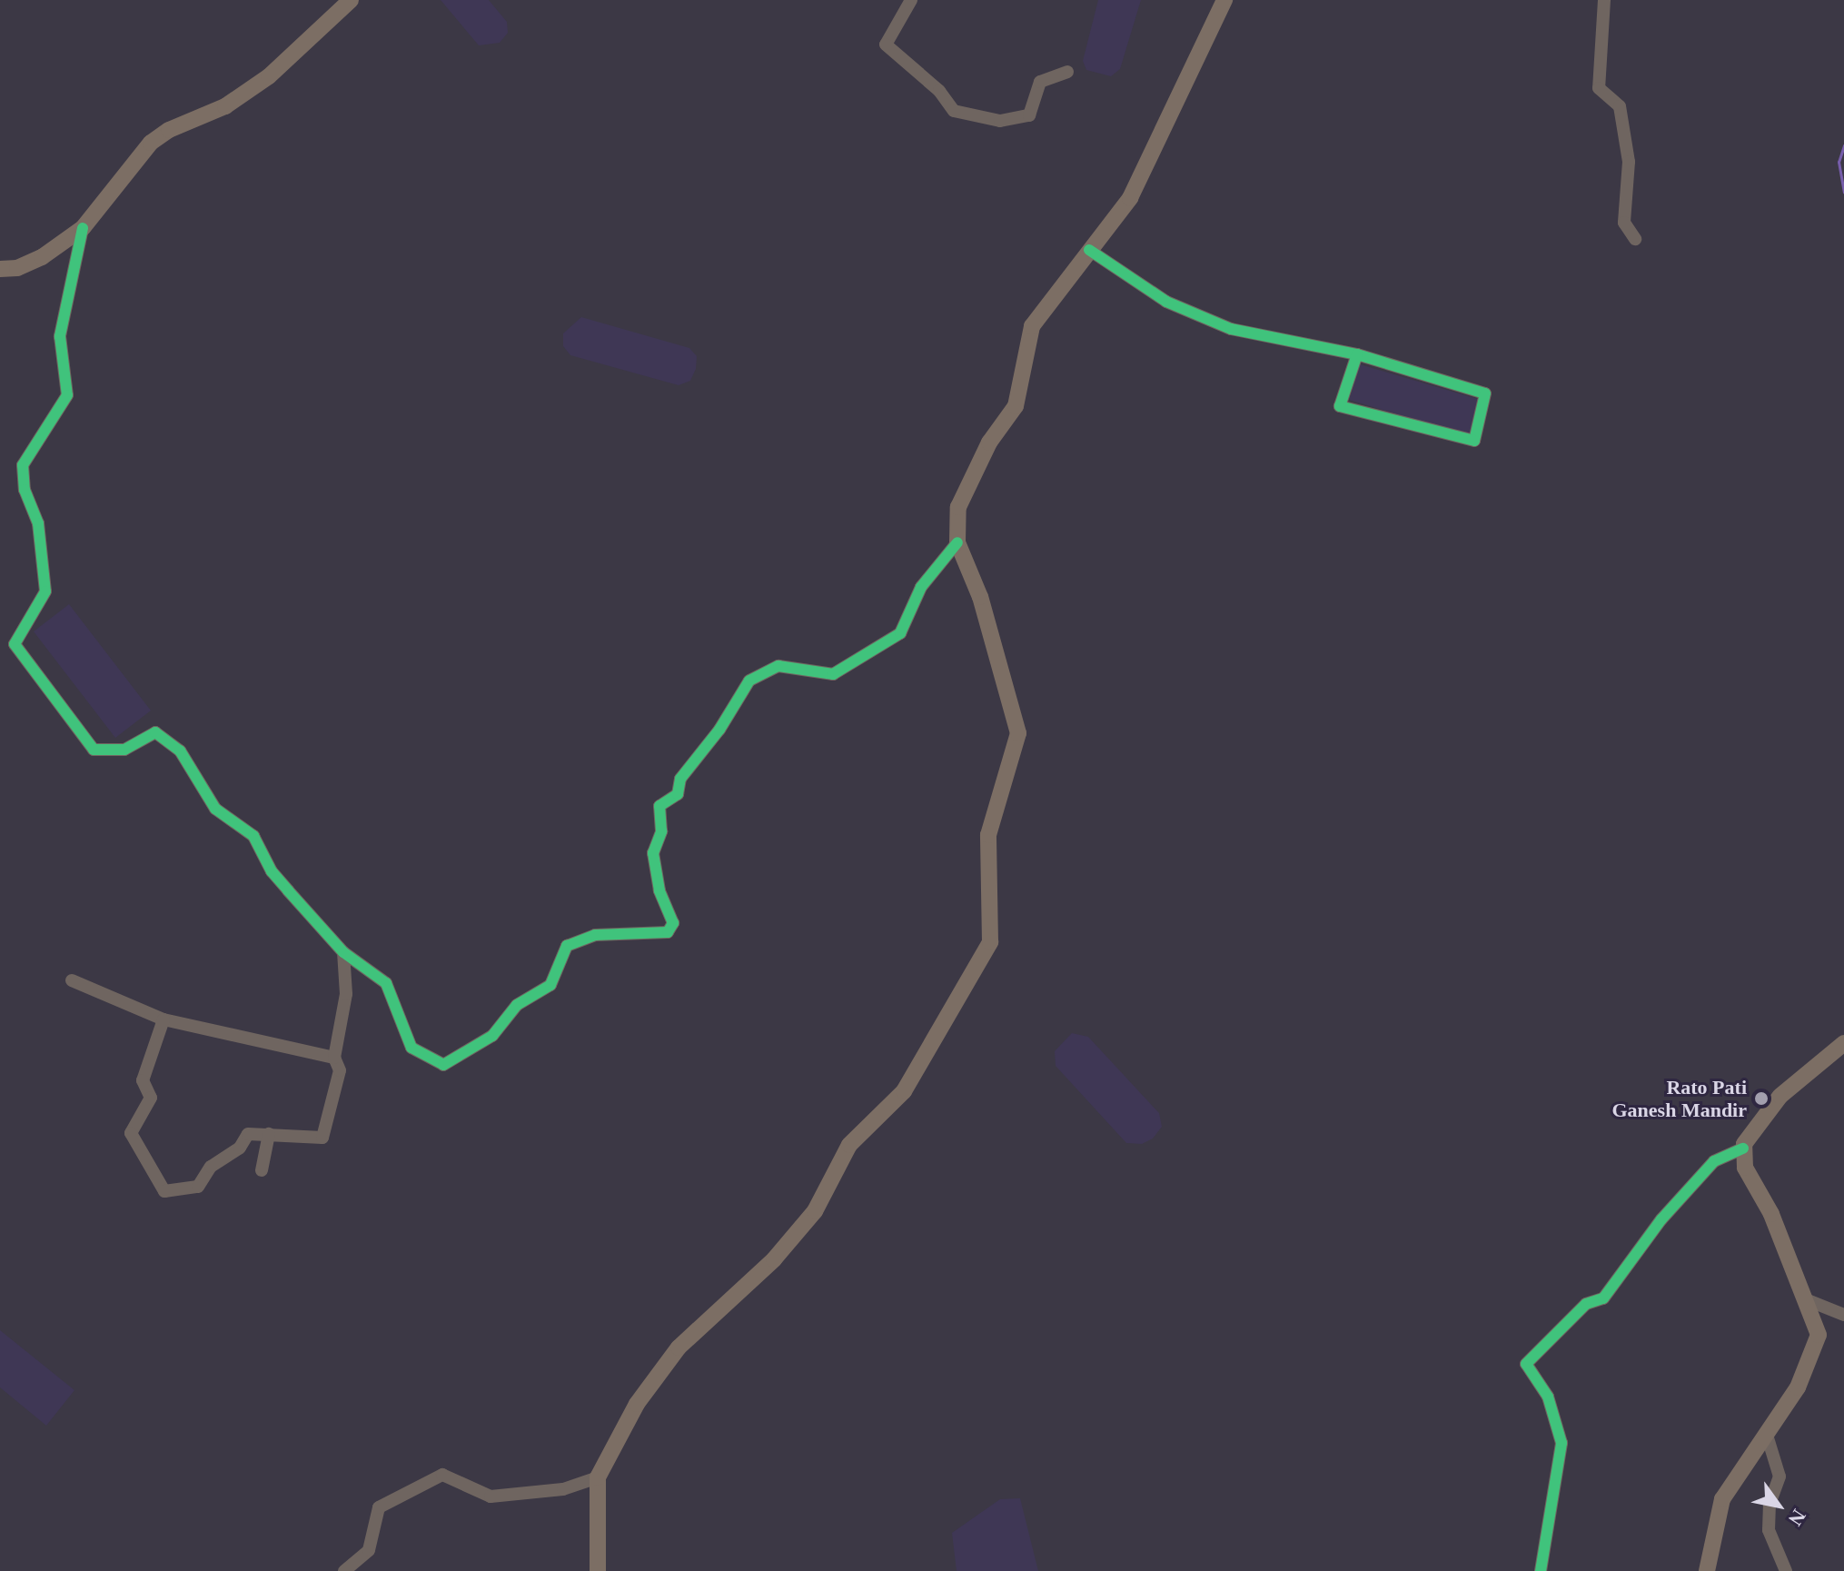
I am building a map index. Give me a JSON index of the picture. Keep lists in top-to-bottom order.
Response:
{
  "places": ["Rato Pati Ganesh Mandir"],
  "north": "bottom right"
}
